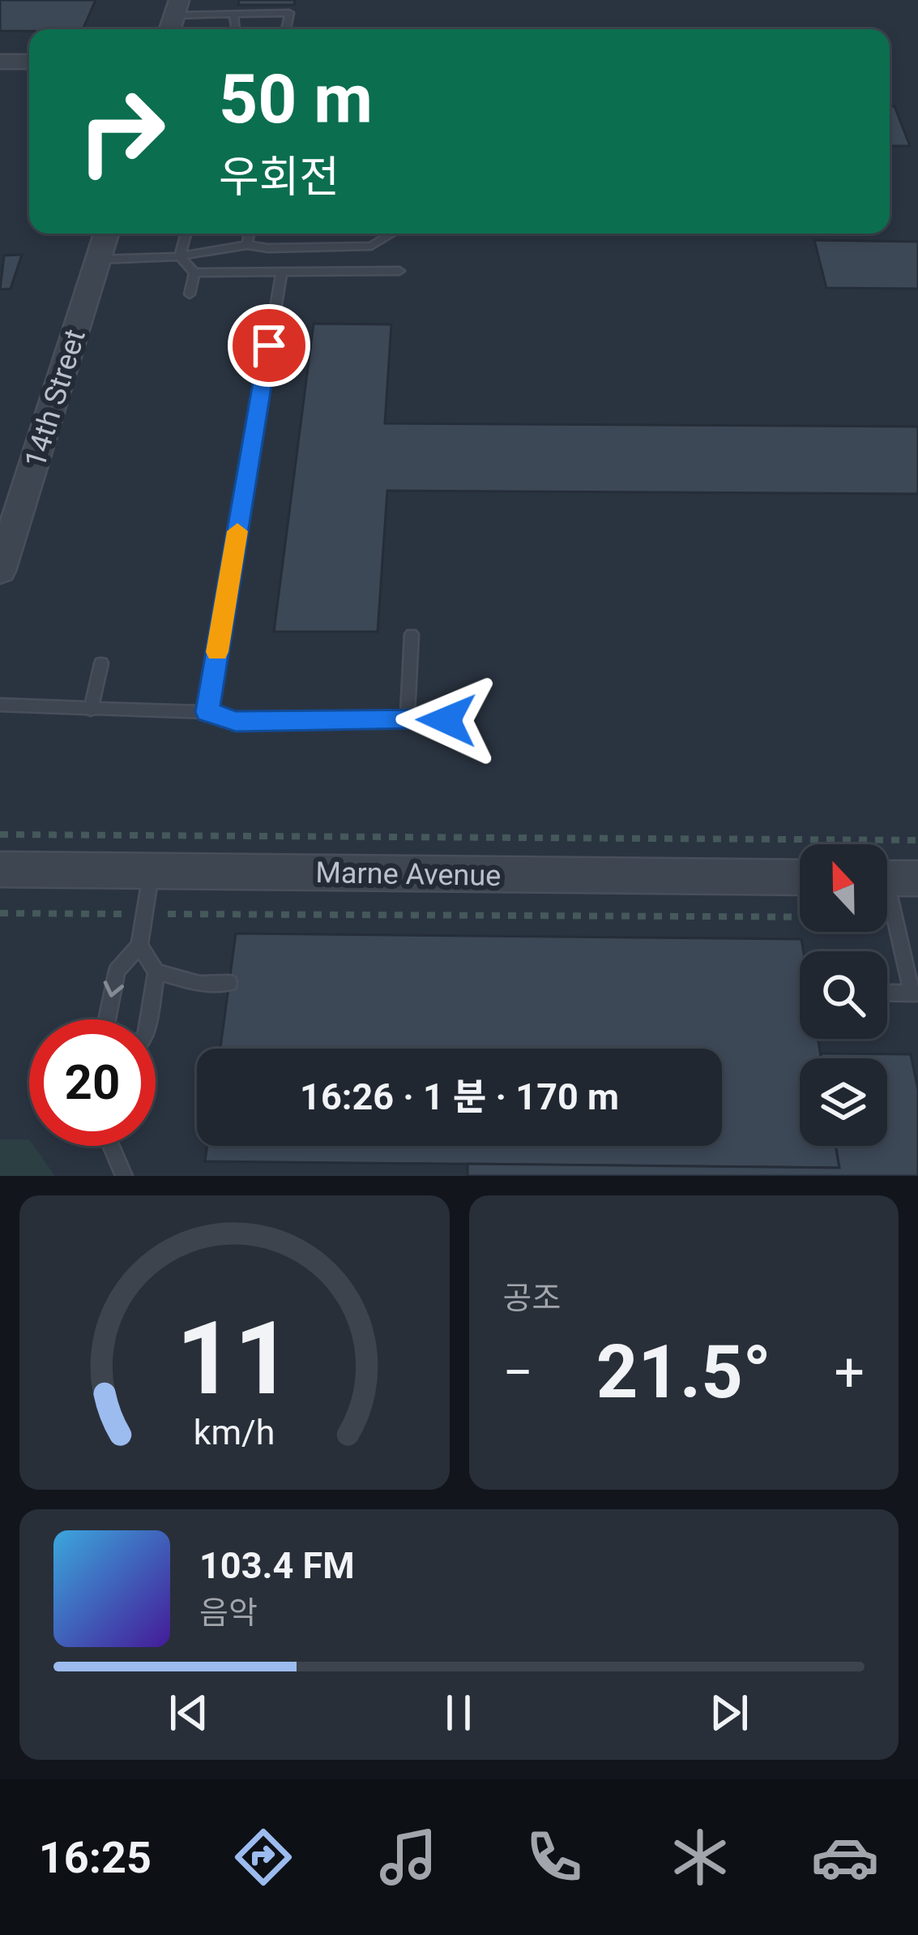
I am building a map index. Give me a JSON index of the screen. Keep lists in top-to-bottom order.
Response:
{
  "streets": {
    "street": ["14th Street", "Marne Avenue"]
  },
  "north": "top",
  "page": {
    "turn": ["50 m", "우회전"],
    "limit": "20",
    "trip": "16:26 · 1 분 · 170 m",
    "tile": "공조",
    "heat": ["−", "21.5°", "+"],
    "song": ["103.4 FM", "음악"],
    "tabs": "16:25",
    "gauge": ["11", "km/h"]
  }
}
